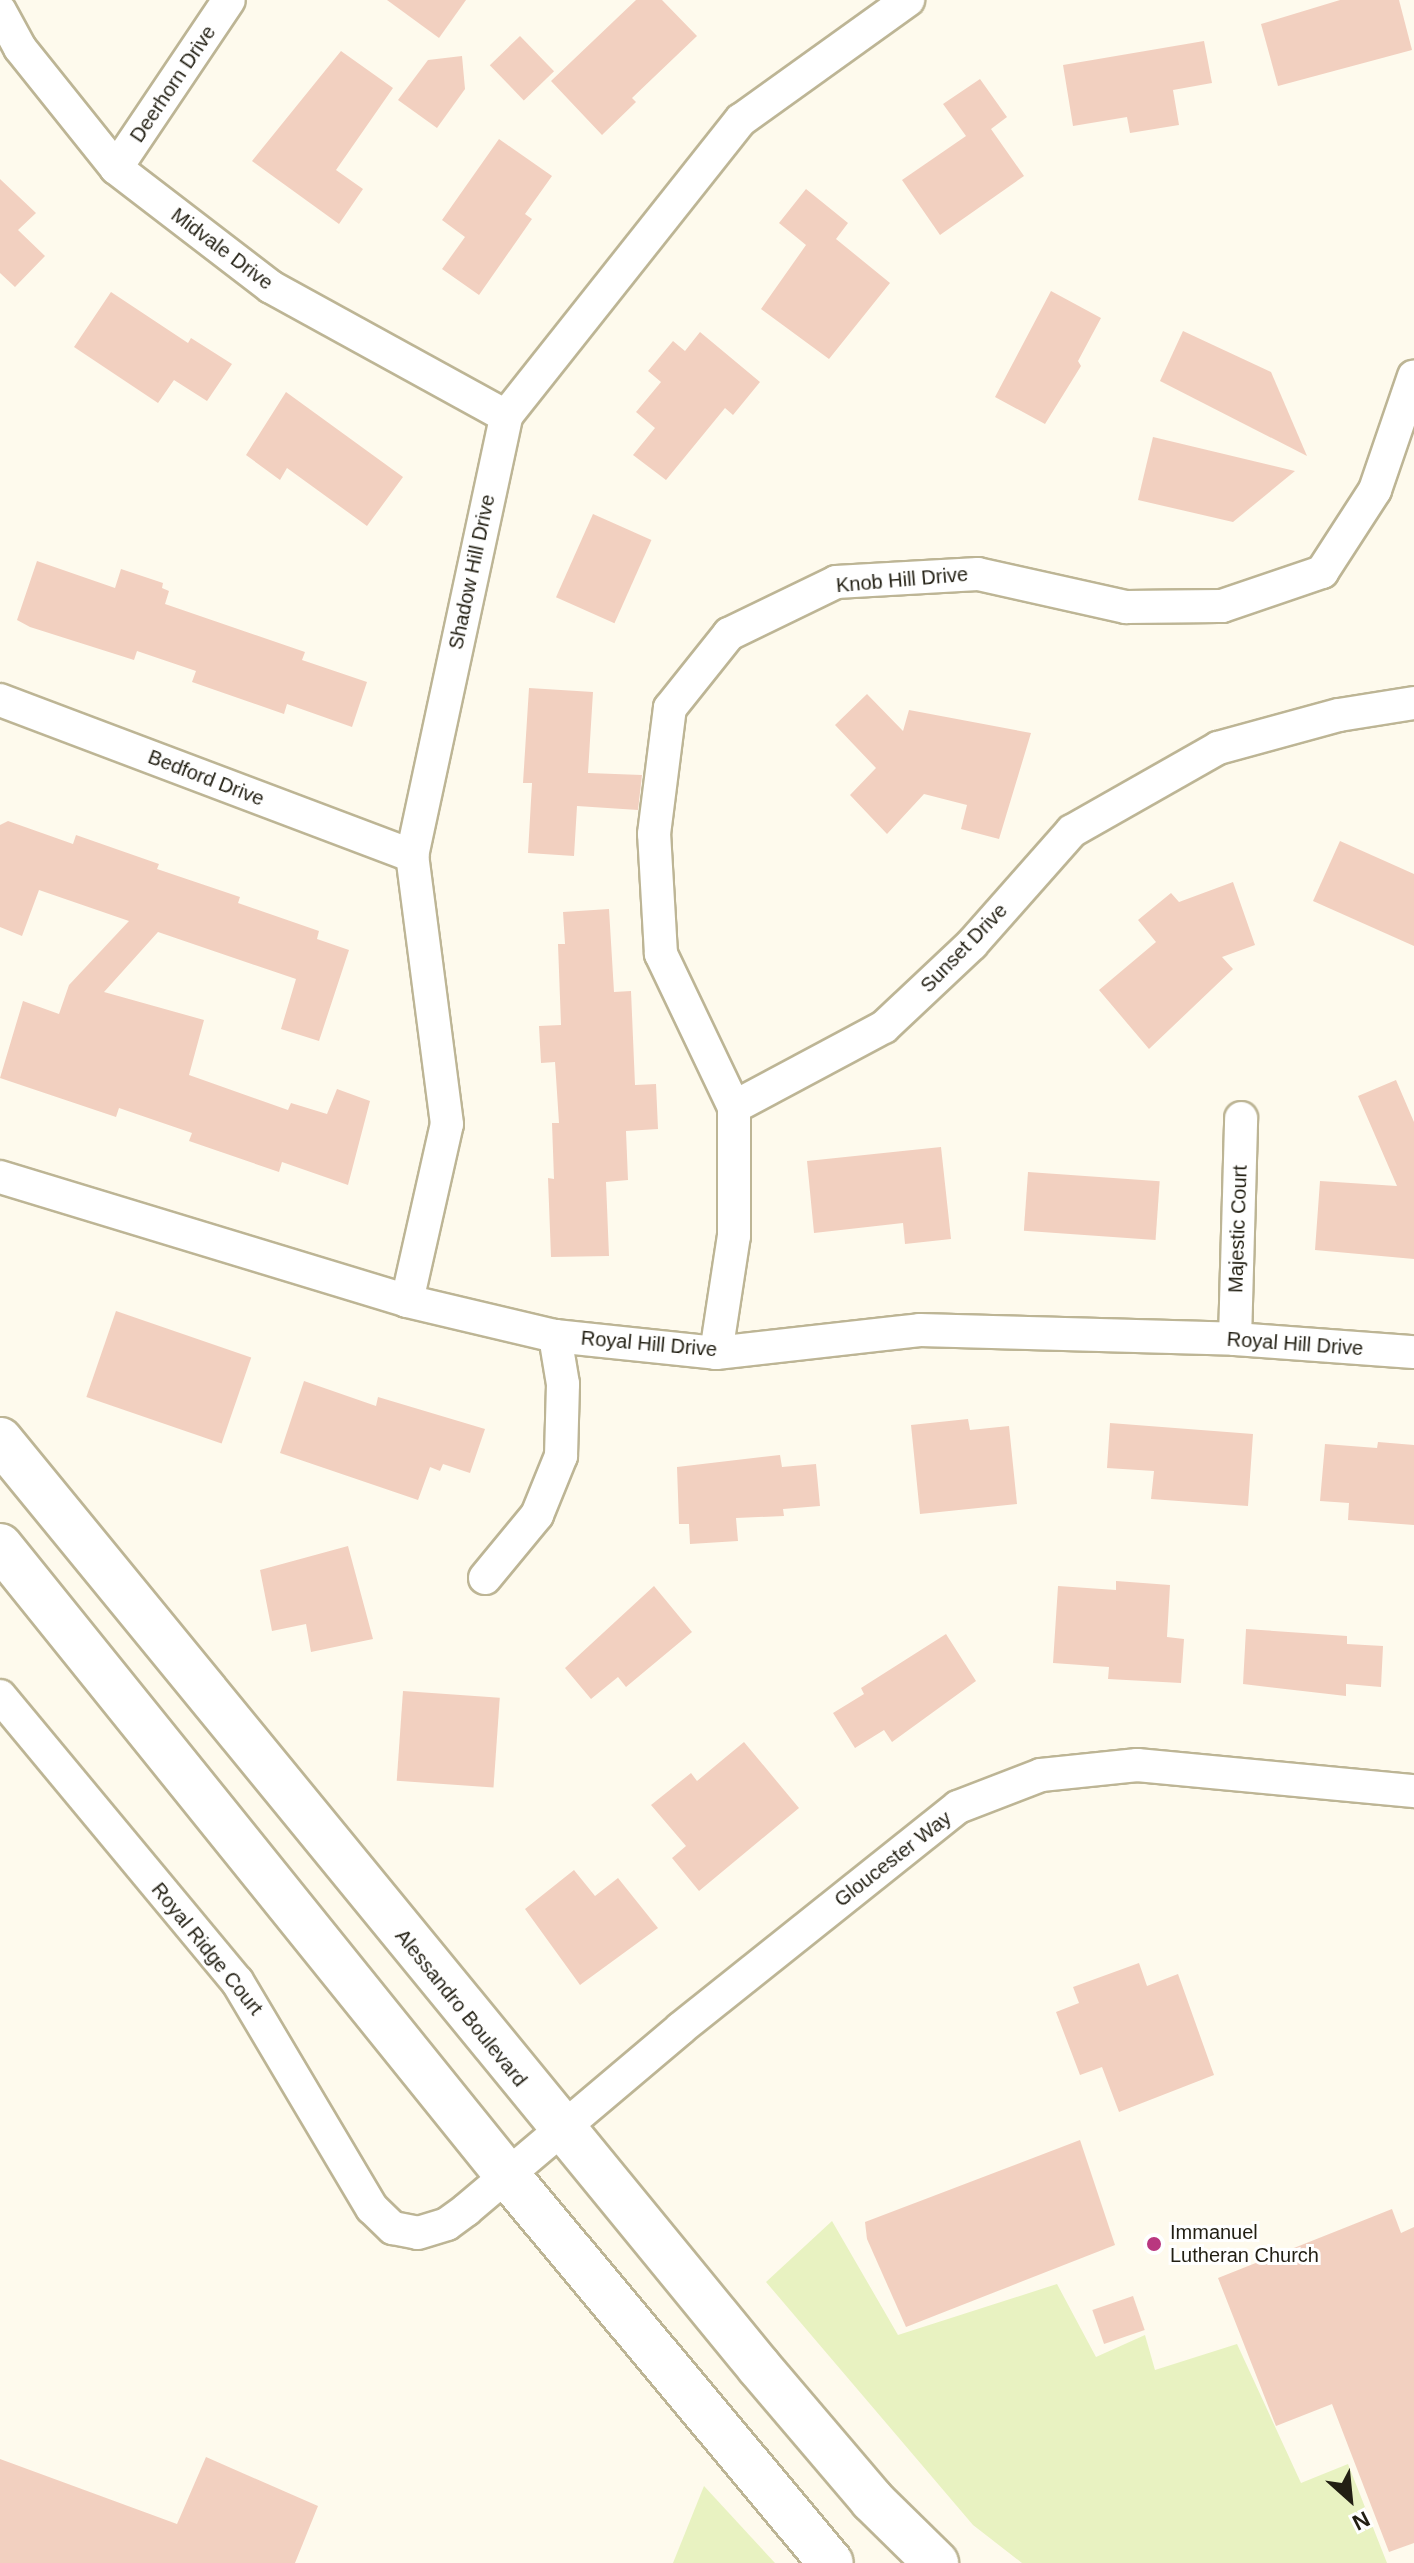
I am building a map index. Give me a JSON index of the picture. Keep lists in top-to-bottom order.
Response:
{
  "streets": {
    "main road": ["Alessandro Boulevard"],
    "street": [
      "Deerhorn Drive",
      "Midvale Drive",
      "Shadow Hill Drive",
      "Knob Hill Drive",
      "Bedford Drive",
      "Sunset Drive",
      "Majestic Court",
      "Royal Hill Drive",
      "Gloucester Way",
      "Royal Ridge Court"
    ]
  },
  "crossings": [
    ["Deerhorn Drive", "Midvale Drive"],
    ["Midvale Drive", "Shadow Hill Drive"],
    ["Shadow Hill Drive", "Bedford Drive"],
    ["Shadow Hill Drive", "Royal Hill Drive"],
    ["Knob Hill Drive", "Sunset Drive"],
    ["Majestic Court", "Royal Hill Drive"],
    ["Gloucester Way", "Royal Ridge Court"],
    ["Gloucester Way", "Alessandro Boulevard"]
  ],
  "places": ["Immanuel Lutheran Church"],
  "north": "bottom right"
}
